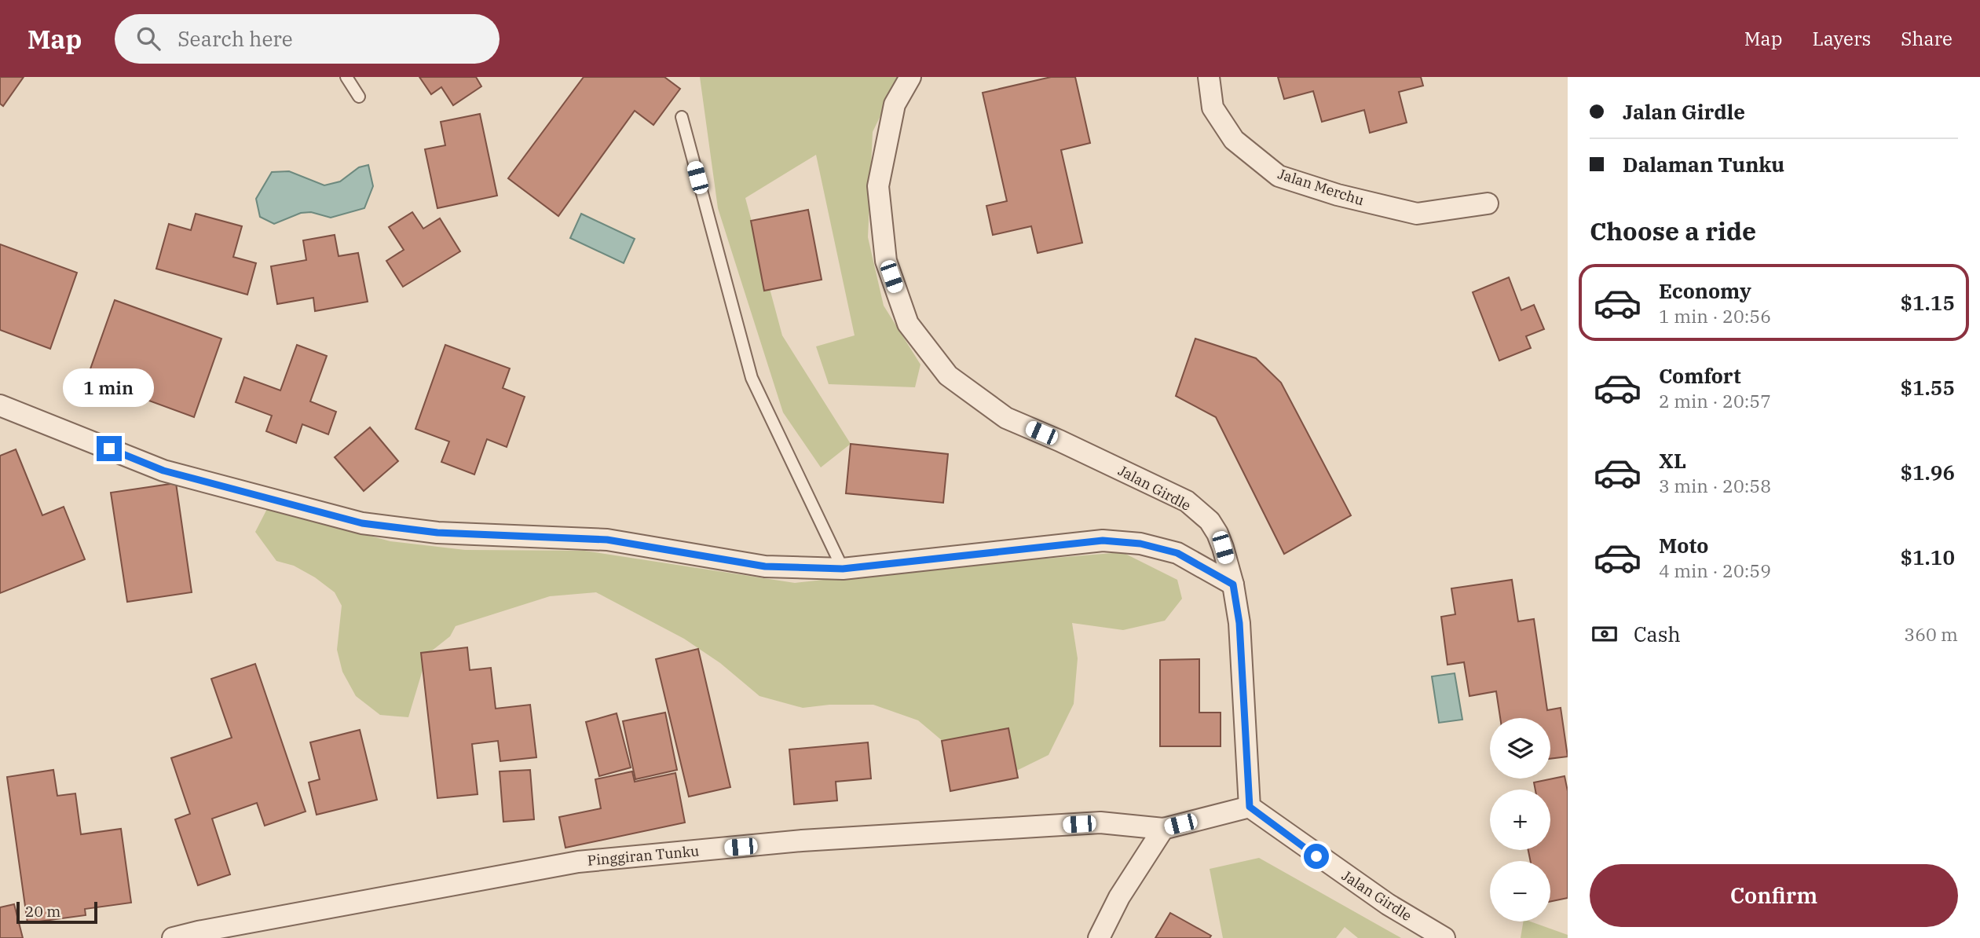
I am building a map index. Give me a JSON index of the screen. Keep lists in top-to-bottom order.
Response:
{
  "streets": {
    "street": ["Jalan Merchu", "Jalan Girdle", "Pinggiran Tunku"]
  },
  "crossings": [
    ["Jalan Girdle", "Pinggiran Tunku"]
  ],
  "scale_bar": "20 m",
  "page": {
    "header": "Map",
    "search": "Search here",
    "nav": ["Map", "Layers", "Share"],
    "banner": ["Jalan Girdle", "Dalaman Tunku"],
    "heading": "Choose a ride",
    "list": [
      {
        "name": "Economy",
        "note": "1 min · 20:56",
        "value": "$1.15"
      },
      {
        "name": "Comfort",
        "note": "2 min · 20:57",
        "value": "$1.55"
      },
      {
        "name": "XL",
        "note": "3 min · 20:58",
        "value": "$1.96"
      },
      {
        "name": "Moto",
        "note": "4 min · 20:59",
        "value": "$1.10"
      }
    ],
    "bubble": "1 min",
    "pay": ["Cash", "360 m"],
    "map_buttons": ["+", "−"],
    "buttons": "Confirm",
    "scale": "20 m"
  }
}
